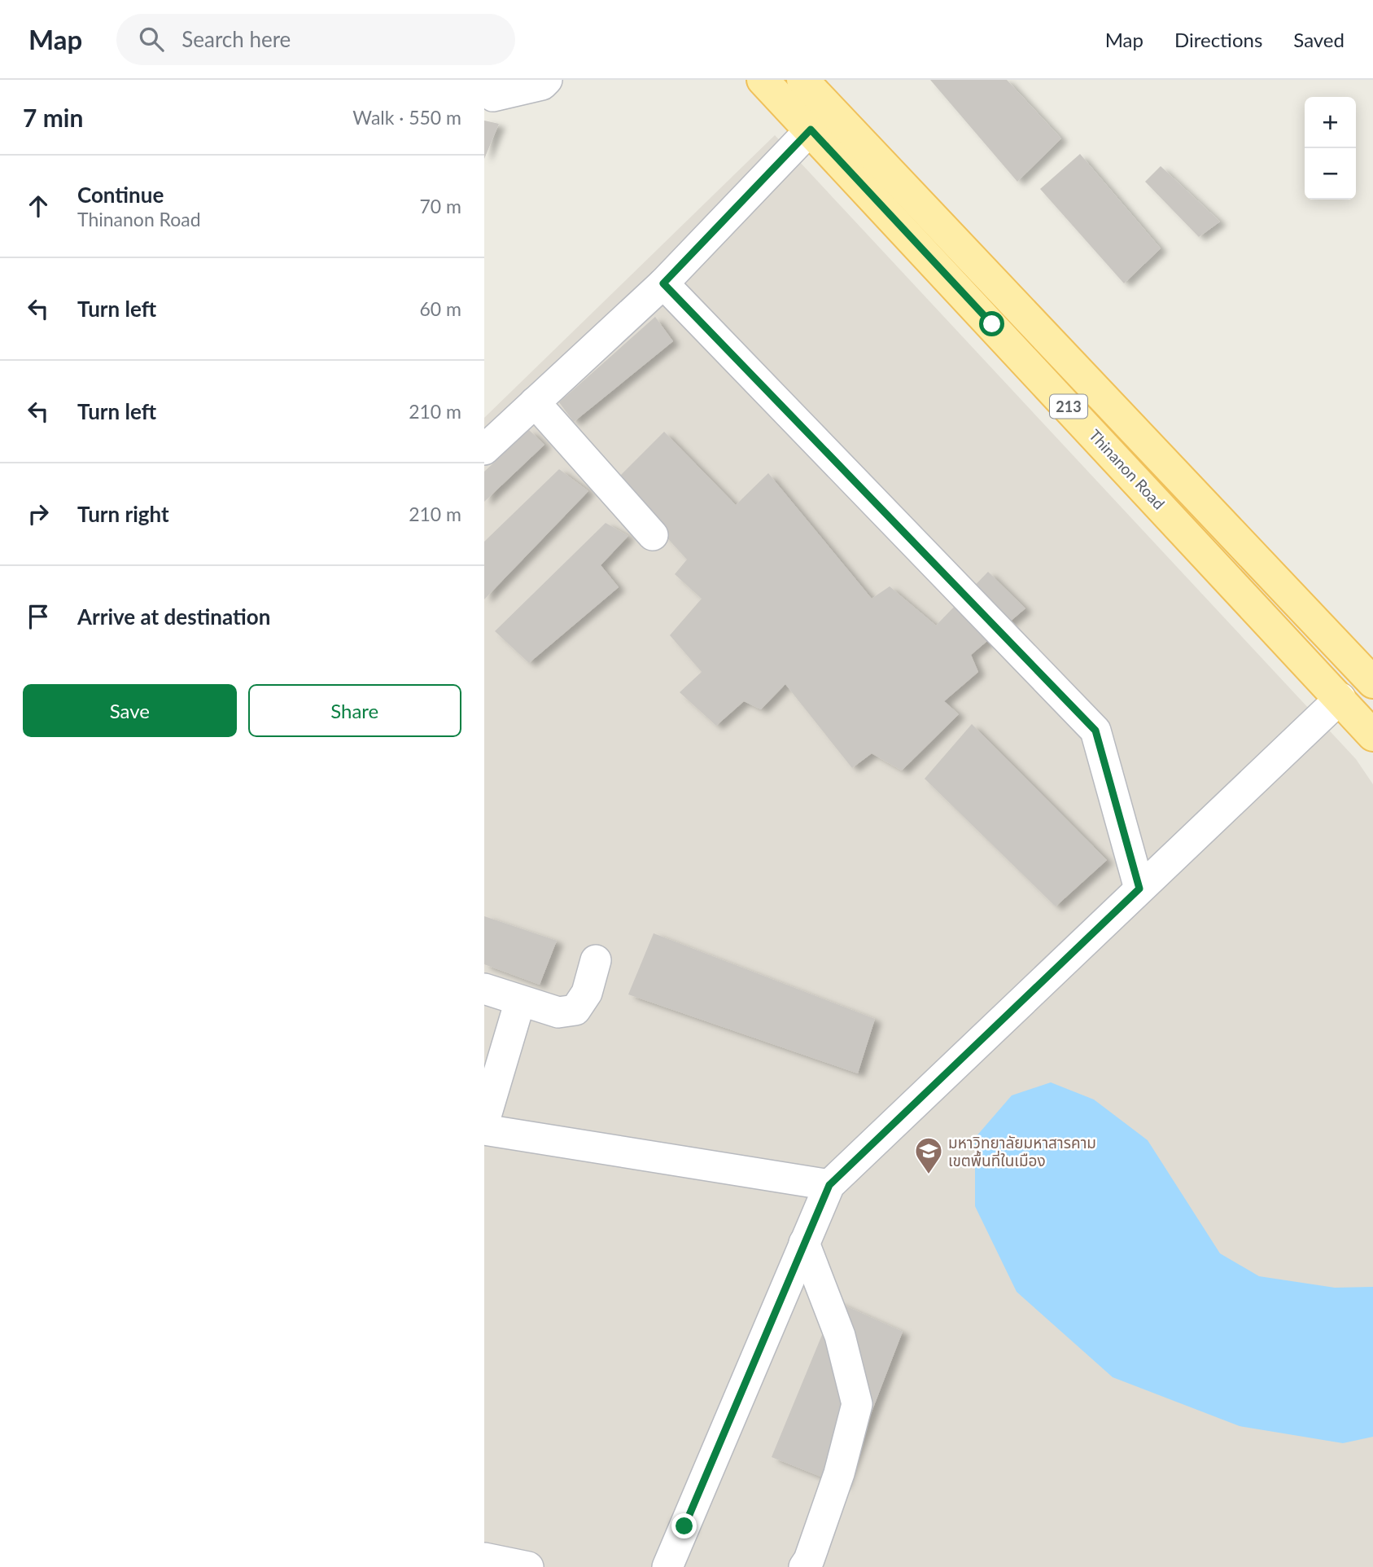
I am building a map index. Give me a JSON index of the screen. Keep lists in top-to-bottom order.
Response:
{
  "streets": {
    "main road": ["213", "Thinanon Road"]
  },
  "places": {
    "school or university": ["มหาวิทยาลัยมหาสารคาม เขตพื้นที่ในเมือง"]
  },
  "page": {
    "header": "Map",
    "search": "Search here",
    "nav": ["Map", "Directions", "Saved"],
    "heading": ["7 min", "Walk · 550 m"],
    "map_buttons": ["+", "−"],
    "list": [
      ["Continue", "Thinanon Road", "70 m"],
      ["Turn left", "60 m"],
      ["Turn left", "210 m"],
      ["Turn right", "210 m"],
      "Arrive at destination"
    ],
    "buttons": ["Save", "Share"]
  }
}
